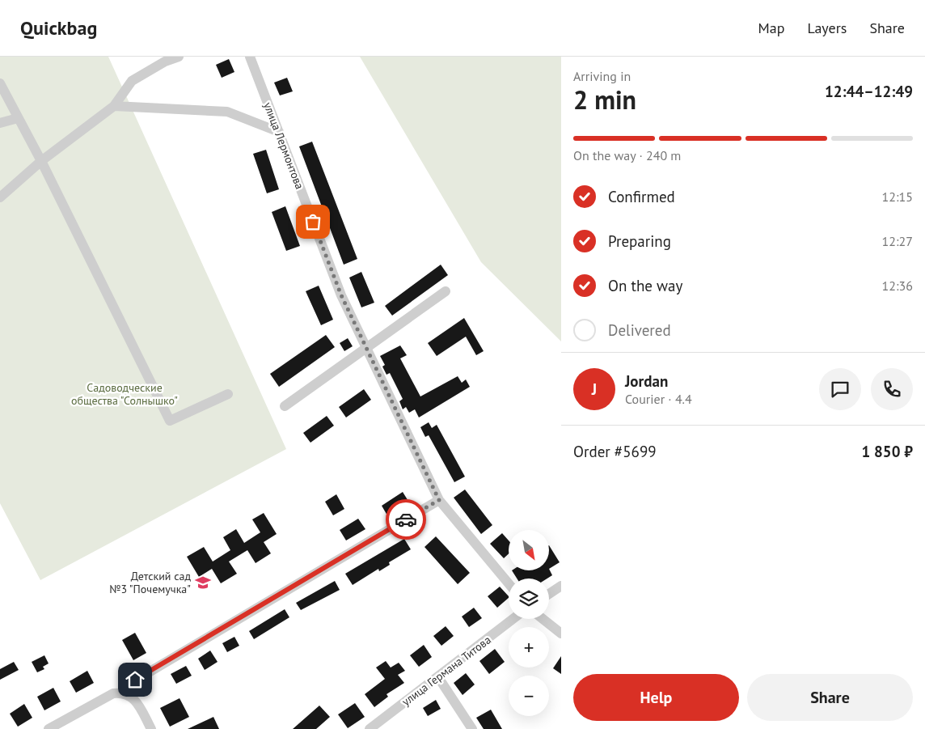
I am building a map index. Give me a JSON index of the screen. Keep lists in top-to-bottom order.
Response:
{
  "streets": {
    "street": ["улица Лермонтова", "улица Германа Титова"]
  },
  "parks": ["Садоводческие общества \"Солнышко\""],
  "places": {
    "school or university": ["Детский сад №3 \"Почемучка\""]
  },
  "north": "bottom right",
  "page": {
    "header": "Quickbag",
    "nav": ["Map", "Layers", "Share"],
    "heading": ["2 min", "Arriving in", "12:44–12:49"],
    "panel": [
      "Jordan",
      "Courier · 4.4",
      "Order #5699",
      "1 850 ₽"
    ],
    "bar": "On the way · 240 m",
    "list": [
      ["Confirmed", "12:15"],
      ["Preparing", "12:27"],
      ["On the way", "12:36"],
      "Delivered"
    ],
    "round": "J",
    "map_buttons": ["+", "−"],
    "buttons": ["Help", "Share"]
  }
}
